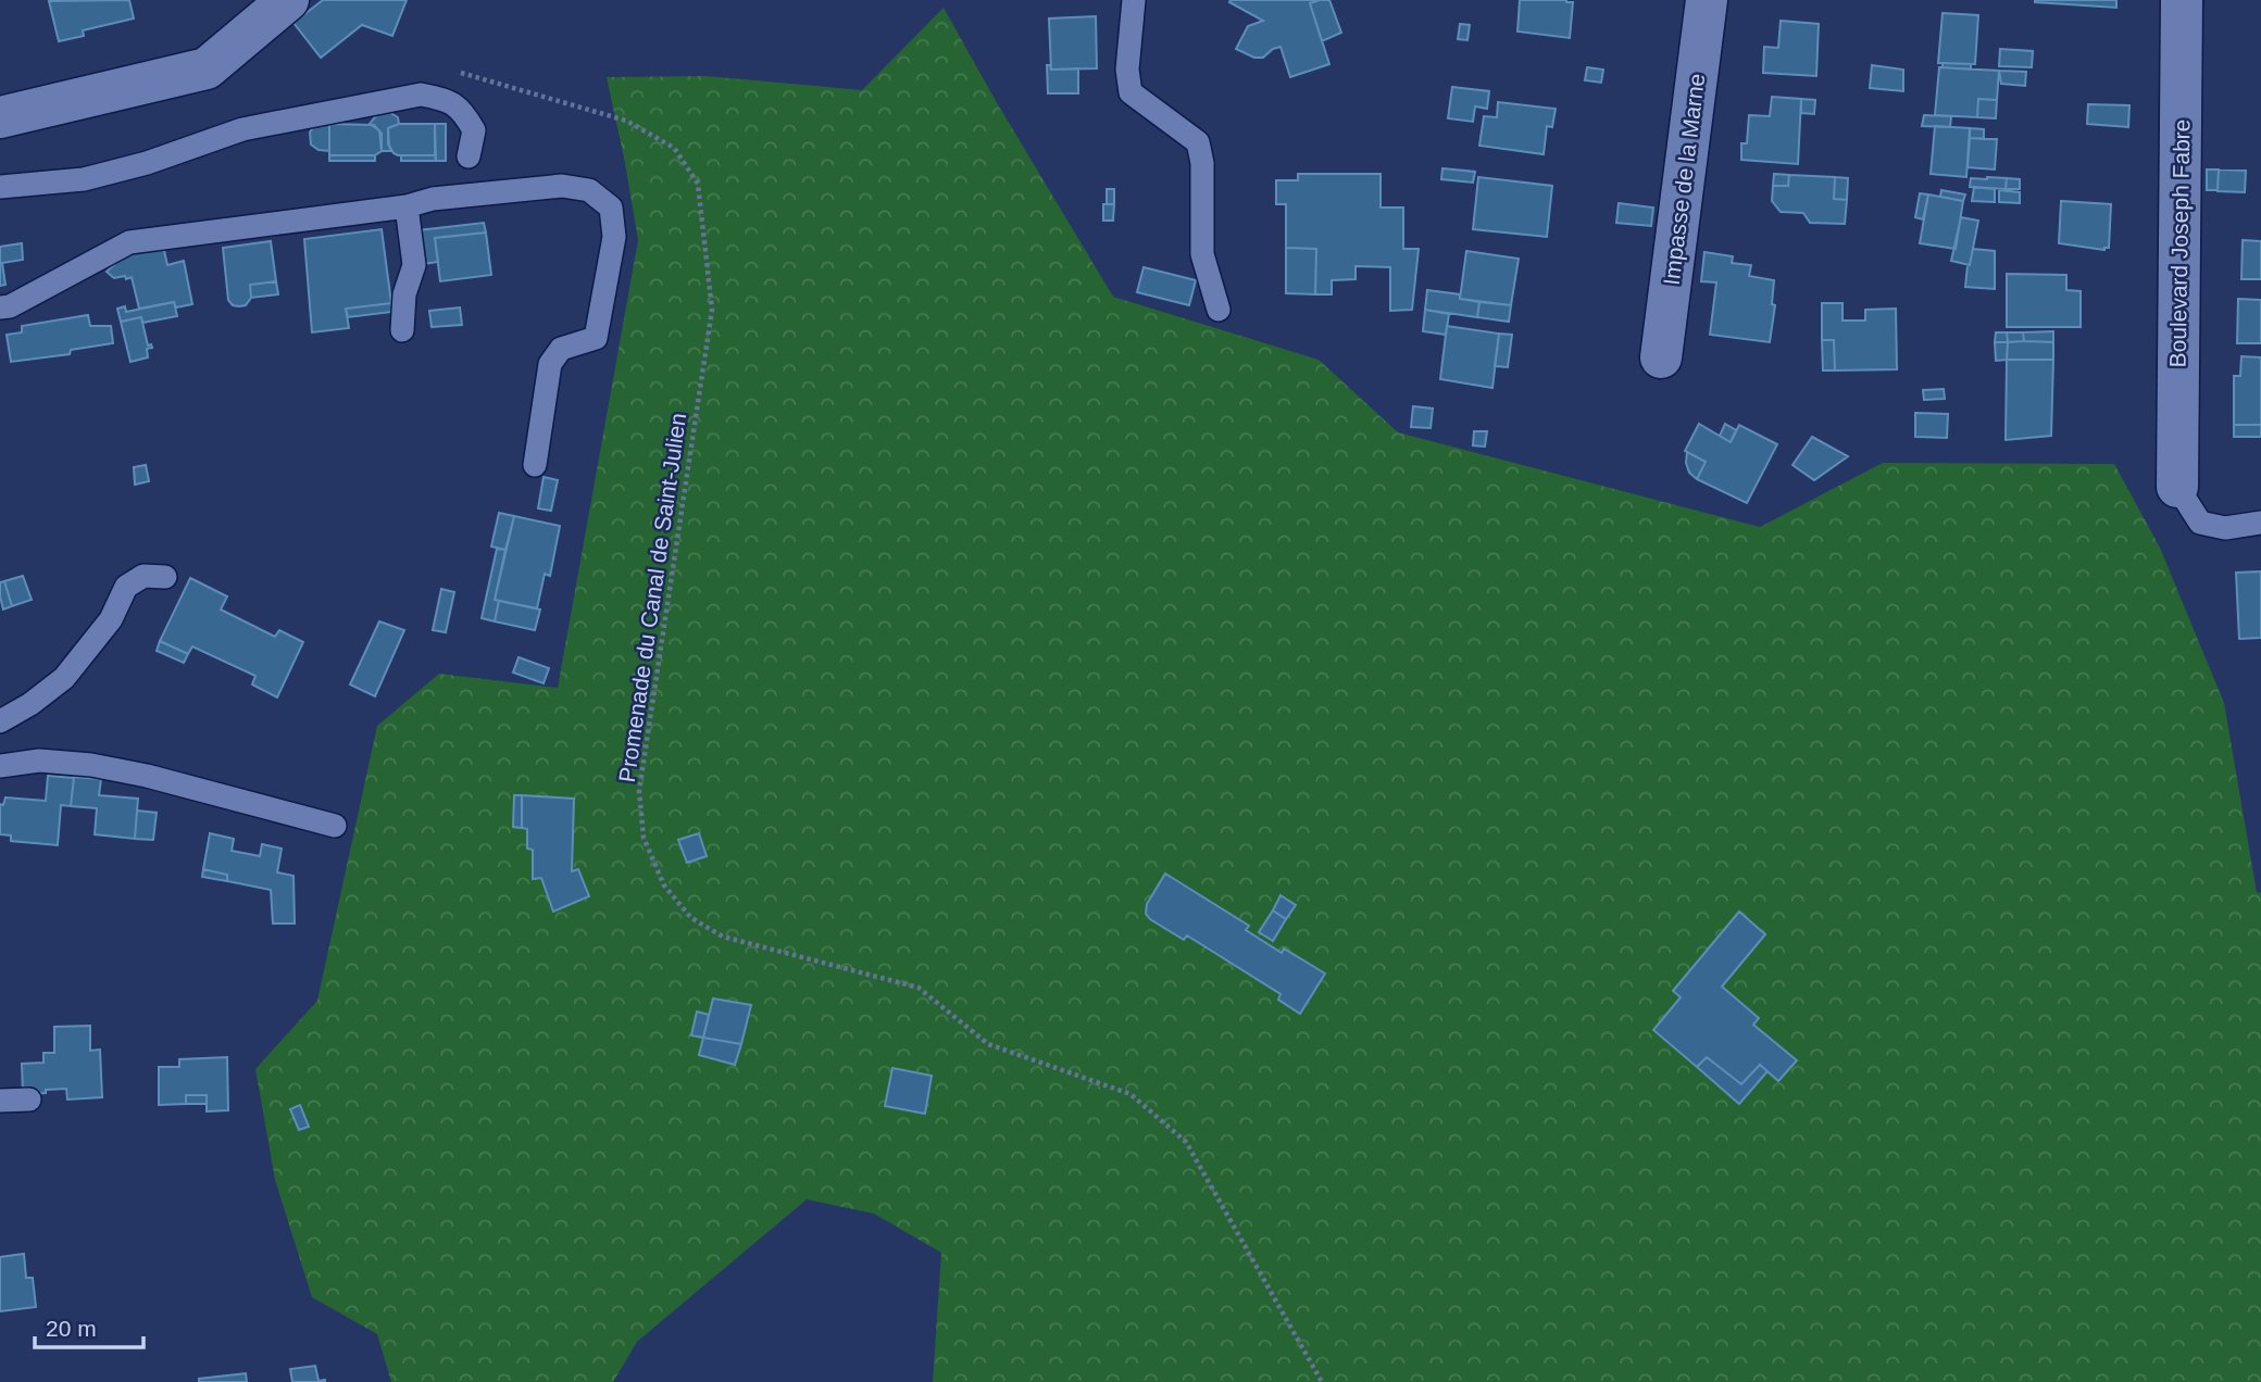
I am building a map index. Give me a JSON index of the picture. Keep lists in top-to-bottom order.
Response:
{
  "streets": {
    "street": ["Impasse de la Marne", "Boulevard Joseph Fabre"],
    "path": ["Promenade du Canal de Saint-Julien"]
  },
  "scale_bar": "20 m"
}
